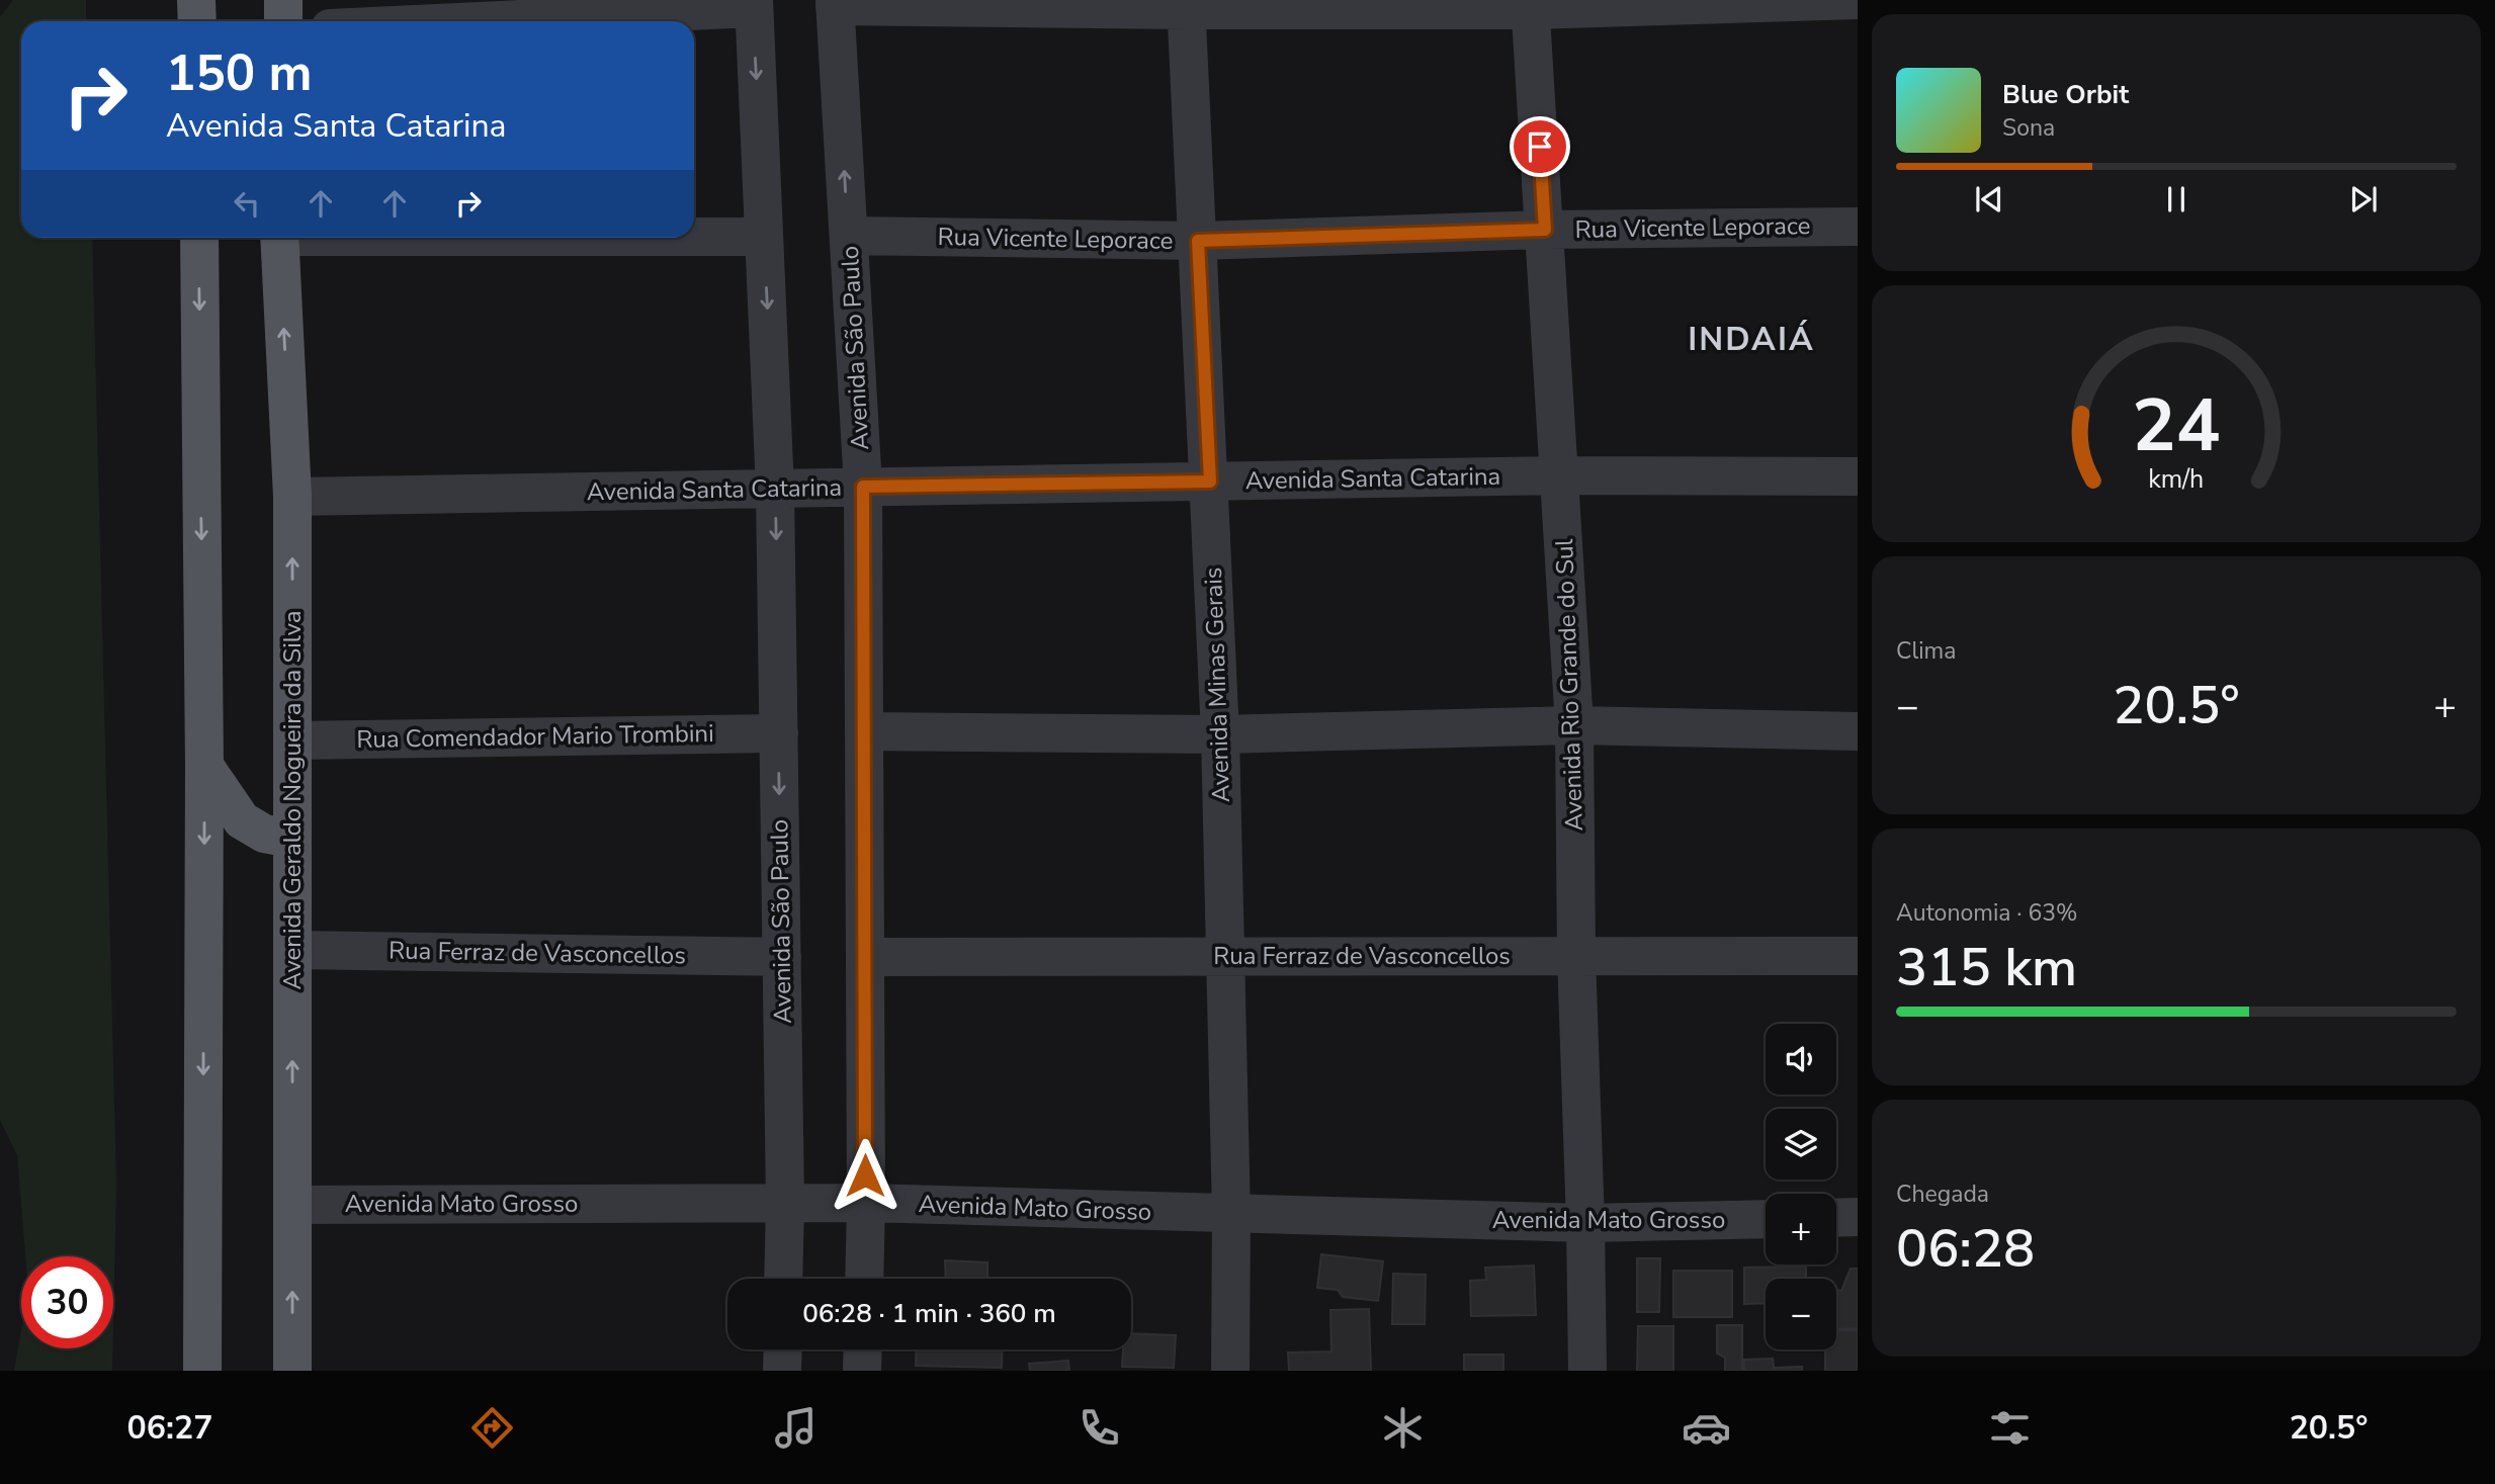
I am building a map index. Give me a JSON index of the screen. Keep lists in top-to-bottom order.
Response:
{
  "streets": {
    "main road": ["Avenida Geraldo Nogueira da Silva"],
    "street": [
      "Rua Vicente Leporace",
      "Avenida São Paulo",
      "Avenida Santa Catarina",
      "Avenida Minas Gerais",
      "Avenida Rio Grande do Sul",
      "Rua Comendador Mario Trombini",
      "Rua Ferraz de Vasconcellos",
      "Avenida Mato Grosso"
    ]
  },
  "crossings": [
    ["Rua Vicente Leporace", "Avenida São Paulo"],
    ["Rua Vicente Leporace", "Avenida Minas Gerais"],
    ["Rua Vicente Leporace", "Avenida Rio Grande do Sul"],
    ["Avenida São Paulo", "Avenida Santa Catarina"],
    ["Avenida São Paulo", "Rua Comendador Mario Trombini"],
    ["Avenida São Paulo", "Rua Ferraz de Vasconcellos"],
    ["Avenida São Paulo", "Avenida Mato Grosso"],
    ["Avenida Santa Catarina", "Avenida Minas Gerais"],
    ["Avenida Santa Catarina", "Avenida Rio Grande do Sul"],
    ["Avenida Santa Catarina", "Avenida Geraldo Nogueira da Silva"],
    ["Avenida Minas Gerais", "Rua Ferraz de Vasconcellos"],
    ["Avenida Minas Gerais", "Avenida Mato Grosso"],
    ["Avenida Rio Grande do Sul", "Rua Ferraz de Vasconcellos"],
    ["Avenida Rio Grande do Sul", "Avenida Mato Grosso"],
    ["Rua Comendador Mario Trombini", "Avenida Geraldo Nogueira da Silva"],
    ["Avenida Geraldo Nogueira da Silva", "Rua Ferraz de Vasconcellos"],
    ["Avenida Geraldo Nogueira da Silva", "Avenida Mato Grosso"]
  ],
  "districts": ["INDAIÁ"],
  "page": {
    "turn": ["150 m", "Avenida Santa Catarina"],
    "song": ["Blue Orbit", "Sona"],
    "tile": [
      "Clima",
      ["Autonomia · 63%", "315 km"],
      ["Chegada", "06:28"]
    ],
    "heat": ["−", "20.5°", "+"],
    "map_buttons": ["+", "−"],
    "limit": "30",
    "trip": "06:28 · 1 min · 360 m",
    "tabs": ["06:27", "20.5°"],
    "gauge": ["24", "km/h"]
  }
}
